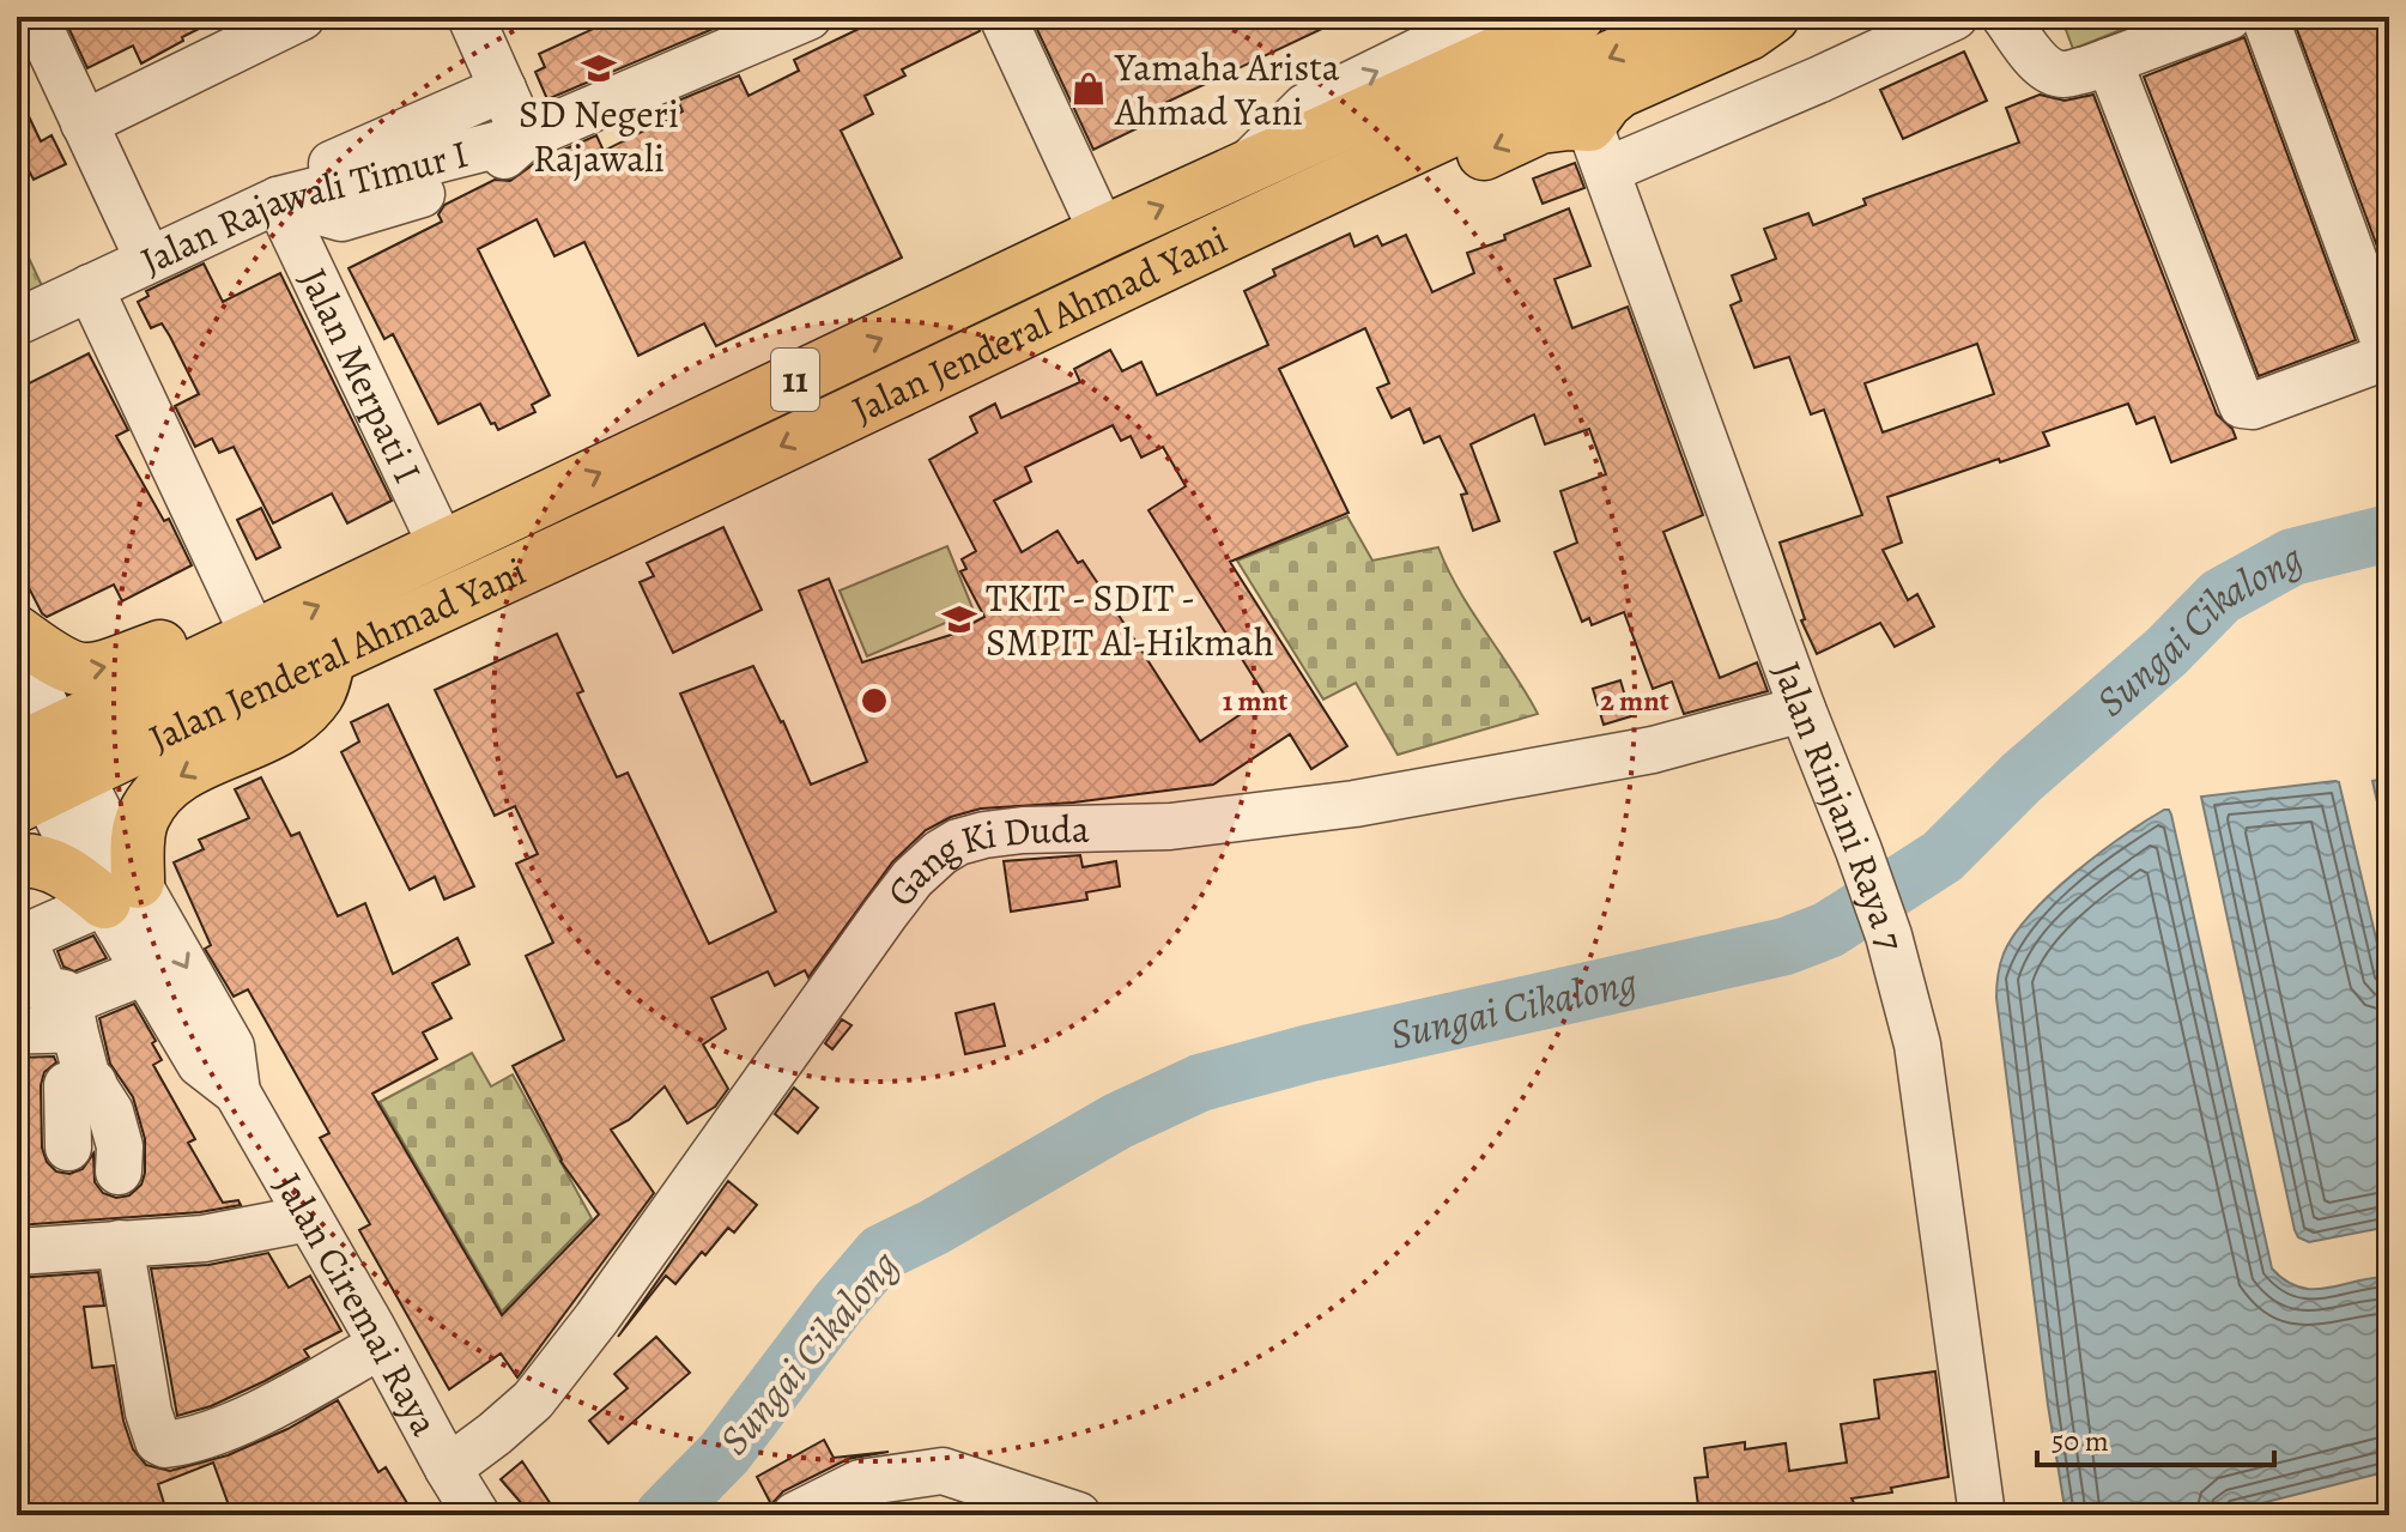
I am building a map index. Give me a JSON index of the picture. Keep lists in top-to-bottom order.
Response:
{
  "streets": {
    "highway": ["Jalan Jenderal Ahmad Yani", "11"],
    "street": [
      "Jalan Rajawali Timur I",
      "Jalan Merpati I",
      "Jalan Rinjani Raya 7",
      "Gang Ki Duda",
      "Jalan Ciremai Raya"
    ]
  },
  "crossings": [
    ["Jalan Rajawali Timur I", "Jalan Merpati I"],
    ["Jalan Jenderal Ahmad Yani", "Jalan Merpati I"],
    ["Jalan Jenderal Ahmad Yani", "Jalan Ciremai Raya"],
    ["Jalan Rinjani Raya 7", "Gang Ki Duda"],
    ["Gang Ki Duda", "Jalan Ciremai Raya"]
  ],
  "water": ["Sungai Cikalong"],
  "places": {
    "school or university": ["SD Negeri Rajawali", "TKIT - SDIT - SMPIT Al-Hikmah"],
    "shop": ["Yamaha Arista Ahmad Yani"]
  },
  "scale_bar": "50 m",
  "rings": ["1 mnt", "2 mnt"]
}
